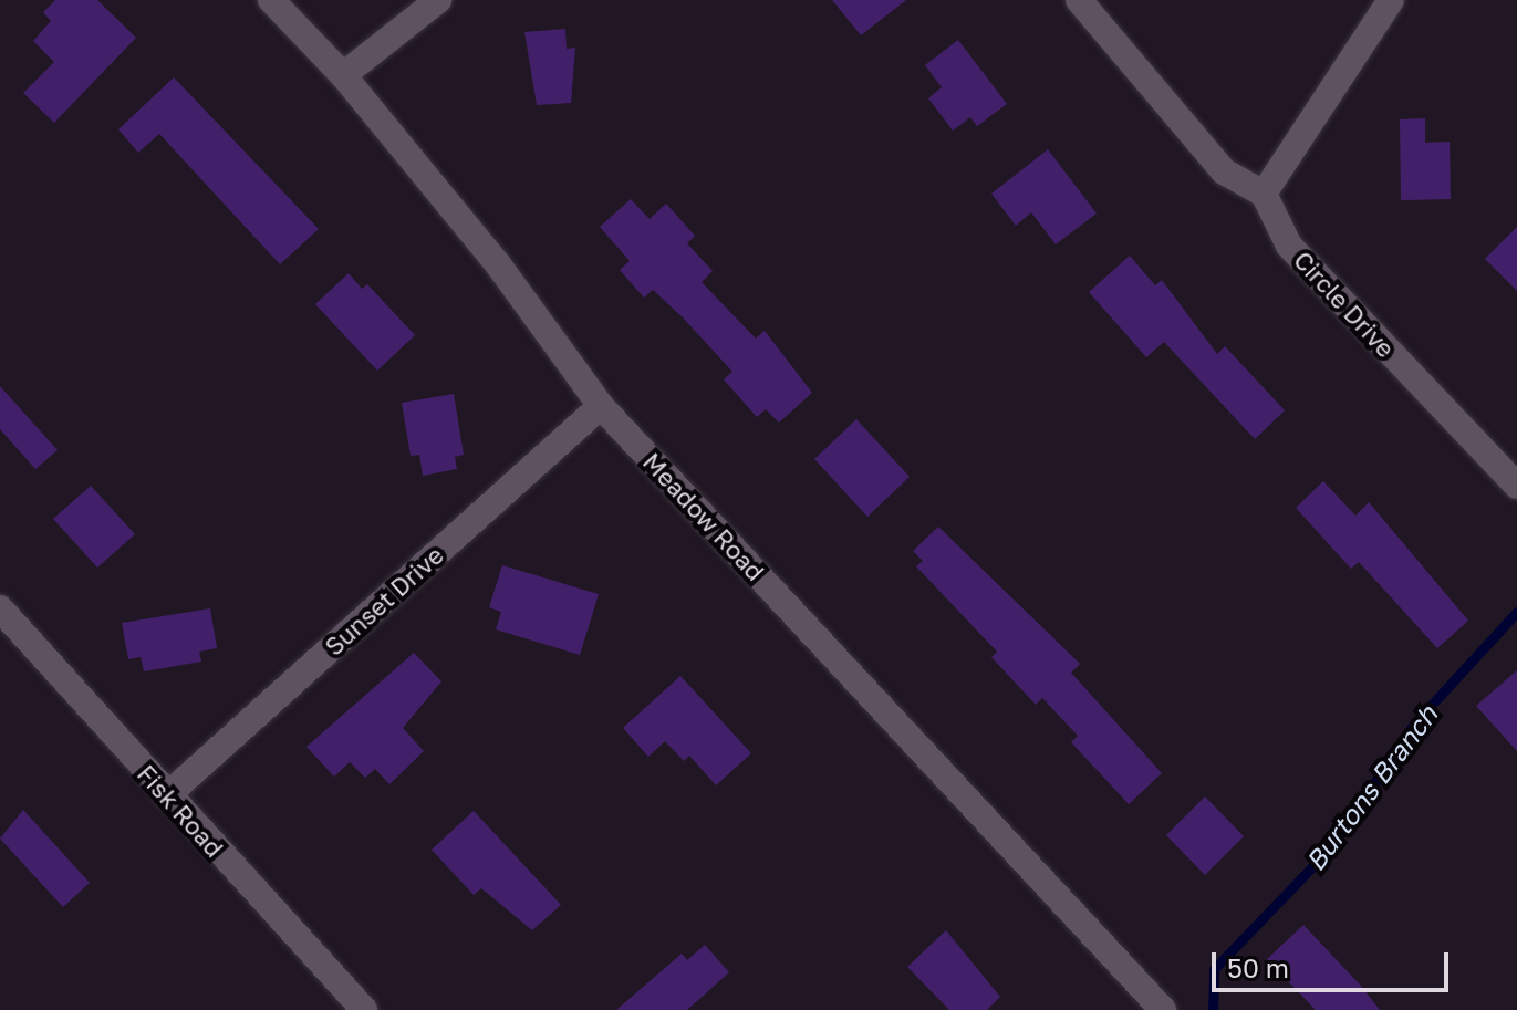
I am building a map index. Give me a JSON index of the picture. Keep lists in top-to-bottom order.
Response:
{
  "streets": {
    "street": [
      "Circle Drive",
      "Meadow Road",
      "Sunset Drive",
      "Fisk Road"
    ]
  },
  "crossings": [
    ["Meadow Road", "Sunset Drive"],
    ["Sunset Drive", "Fisk Road"]
  ],
  "water": ["Burtons Branch"],
  "scale_bar": "50 m"
}
